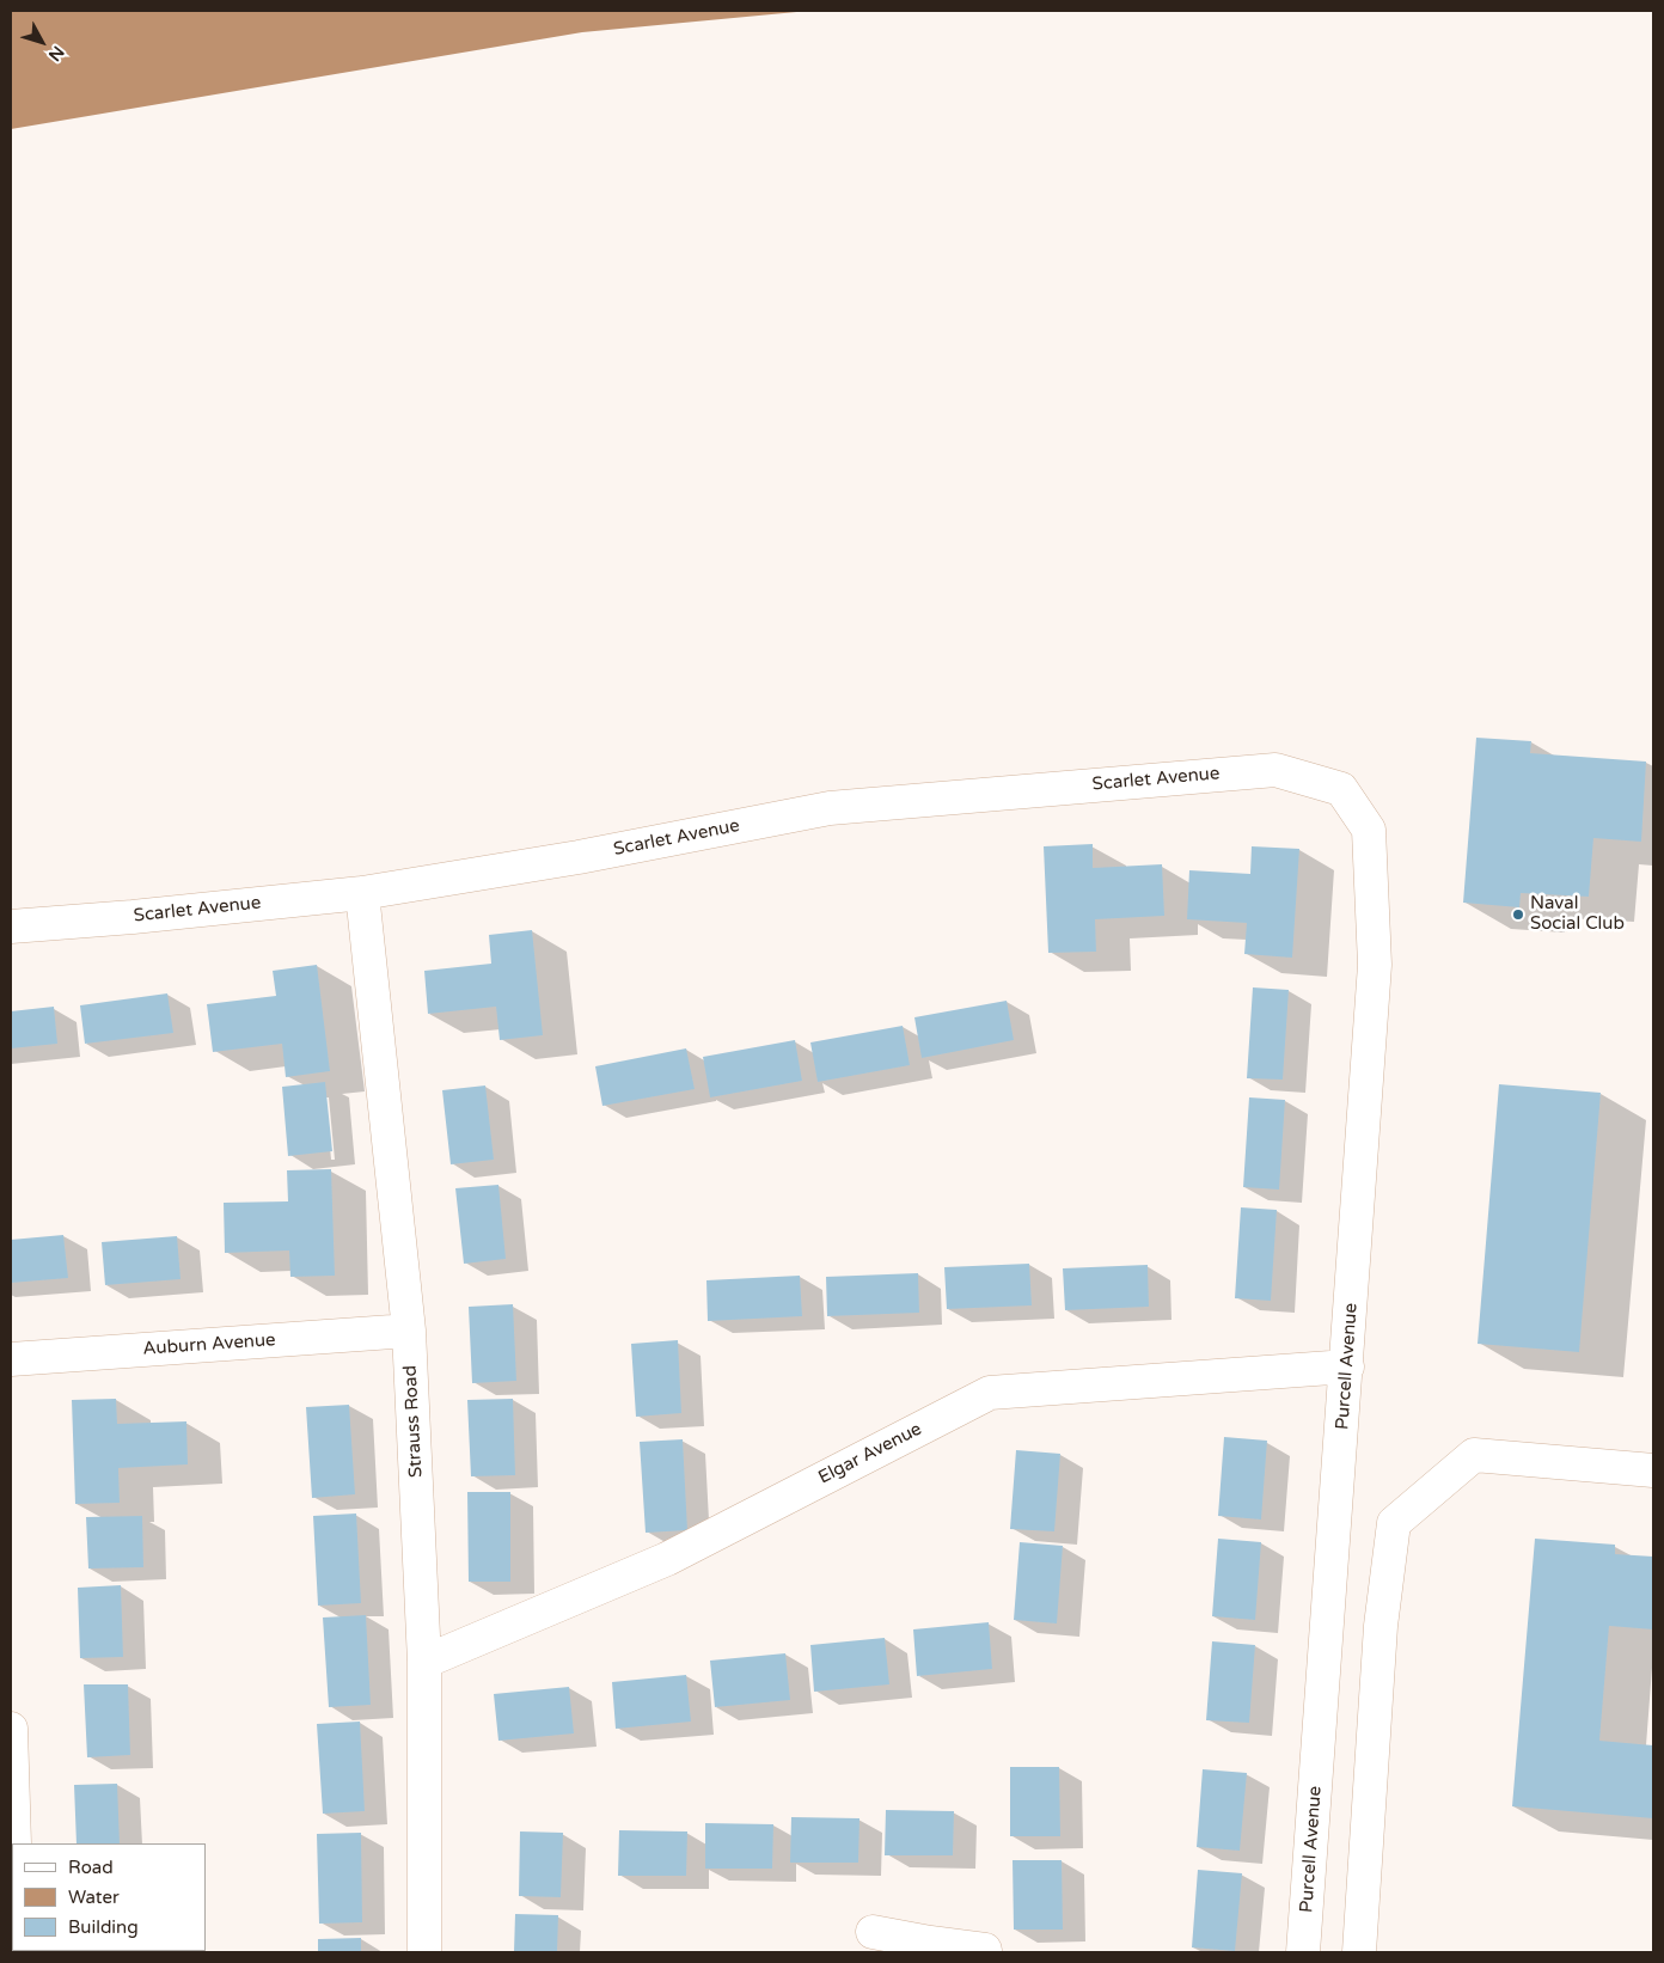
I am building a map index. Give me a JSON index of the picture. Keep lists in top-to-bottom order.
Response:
{
  "streets": {
    "street": [
      "Scarlet Avenue",
      "Auburn Avenue",
      "Purcell Avenue",
      "Strauss Road",
      "Elgar Avenue"
    ]
  },
  "crossings": [
    ["Scarlet Avenue", "Purcell Avenue"],
    ["Scarlet Avenue", "Strauss Road"],
    ["Auburn Avenue", "Strauss Road"],
    ["Purcell Avenue", "Elgar Avenue"],
    ["Strauss Road", "Elgar Avenue"]
  ],
  "places": ["Naval Social Club"],
  "legend": ["Road", "Water", "Building"],
  "north": "bottom right"
}
